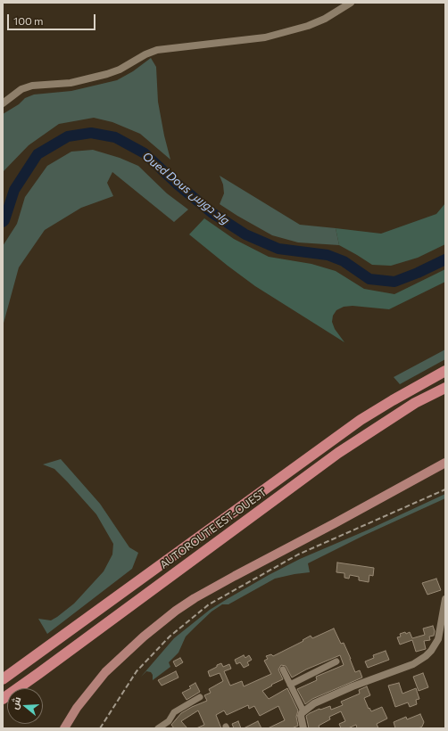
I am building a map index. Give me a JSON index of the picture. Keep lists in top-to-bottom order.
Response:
{
  "streets": {
    "highway": ["AUTOROUTE EST-OUEST"]
  },
  "water": ["Oued Dous واد دورس"],
  "scale_bar": "100 m",
  "north": "left"
}
